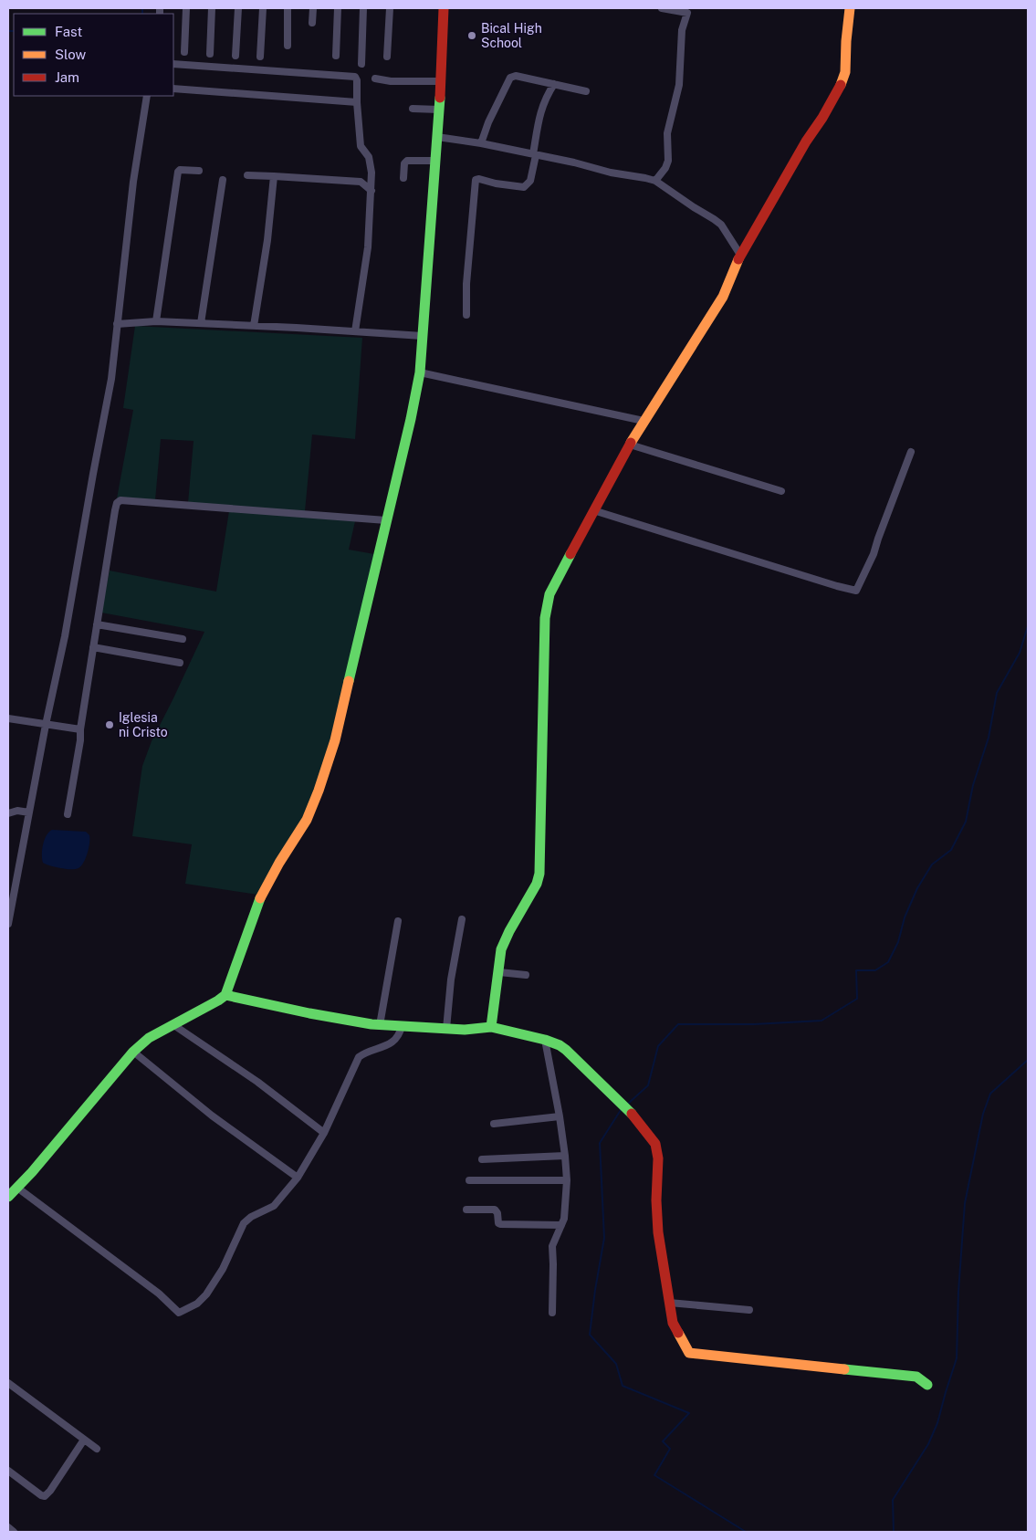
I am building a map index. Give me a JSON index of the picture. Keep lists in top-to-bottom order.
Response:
{
  "places": ["Bical High School", "Iglesia ni Cristo"],
  "legend": ["Fast", "Slow", "Jam"]
}
